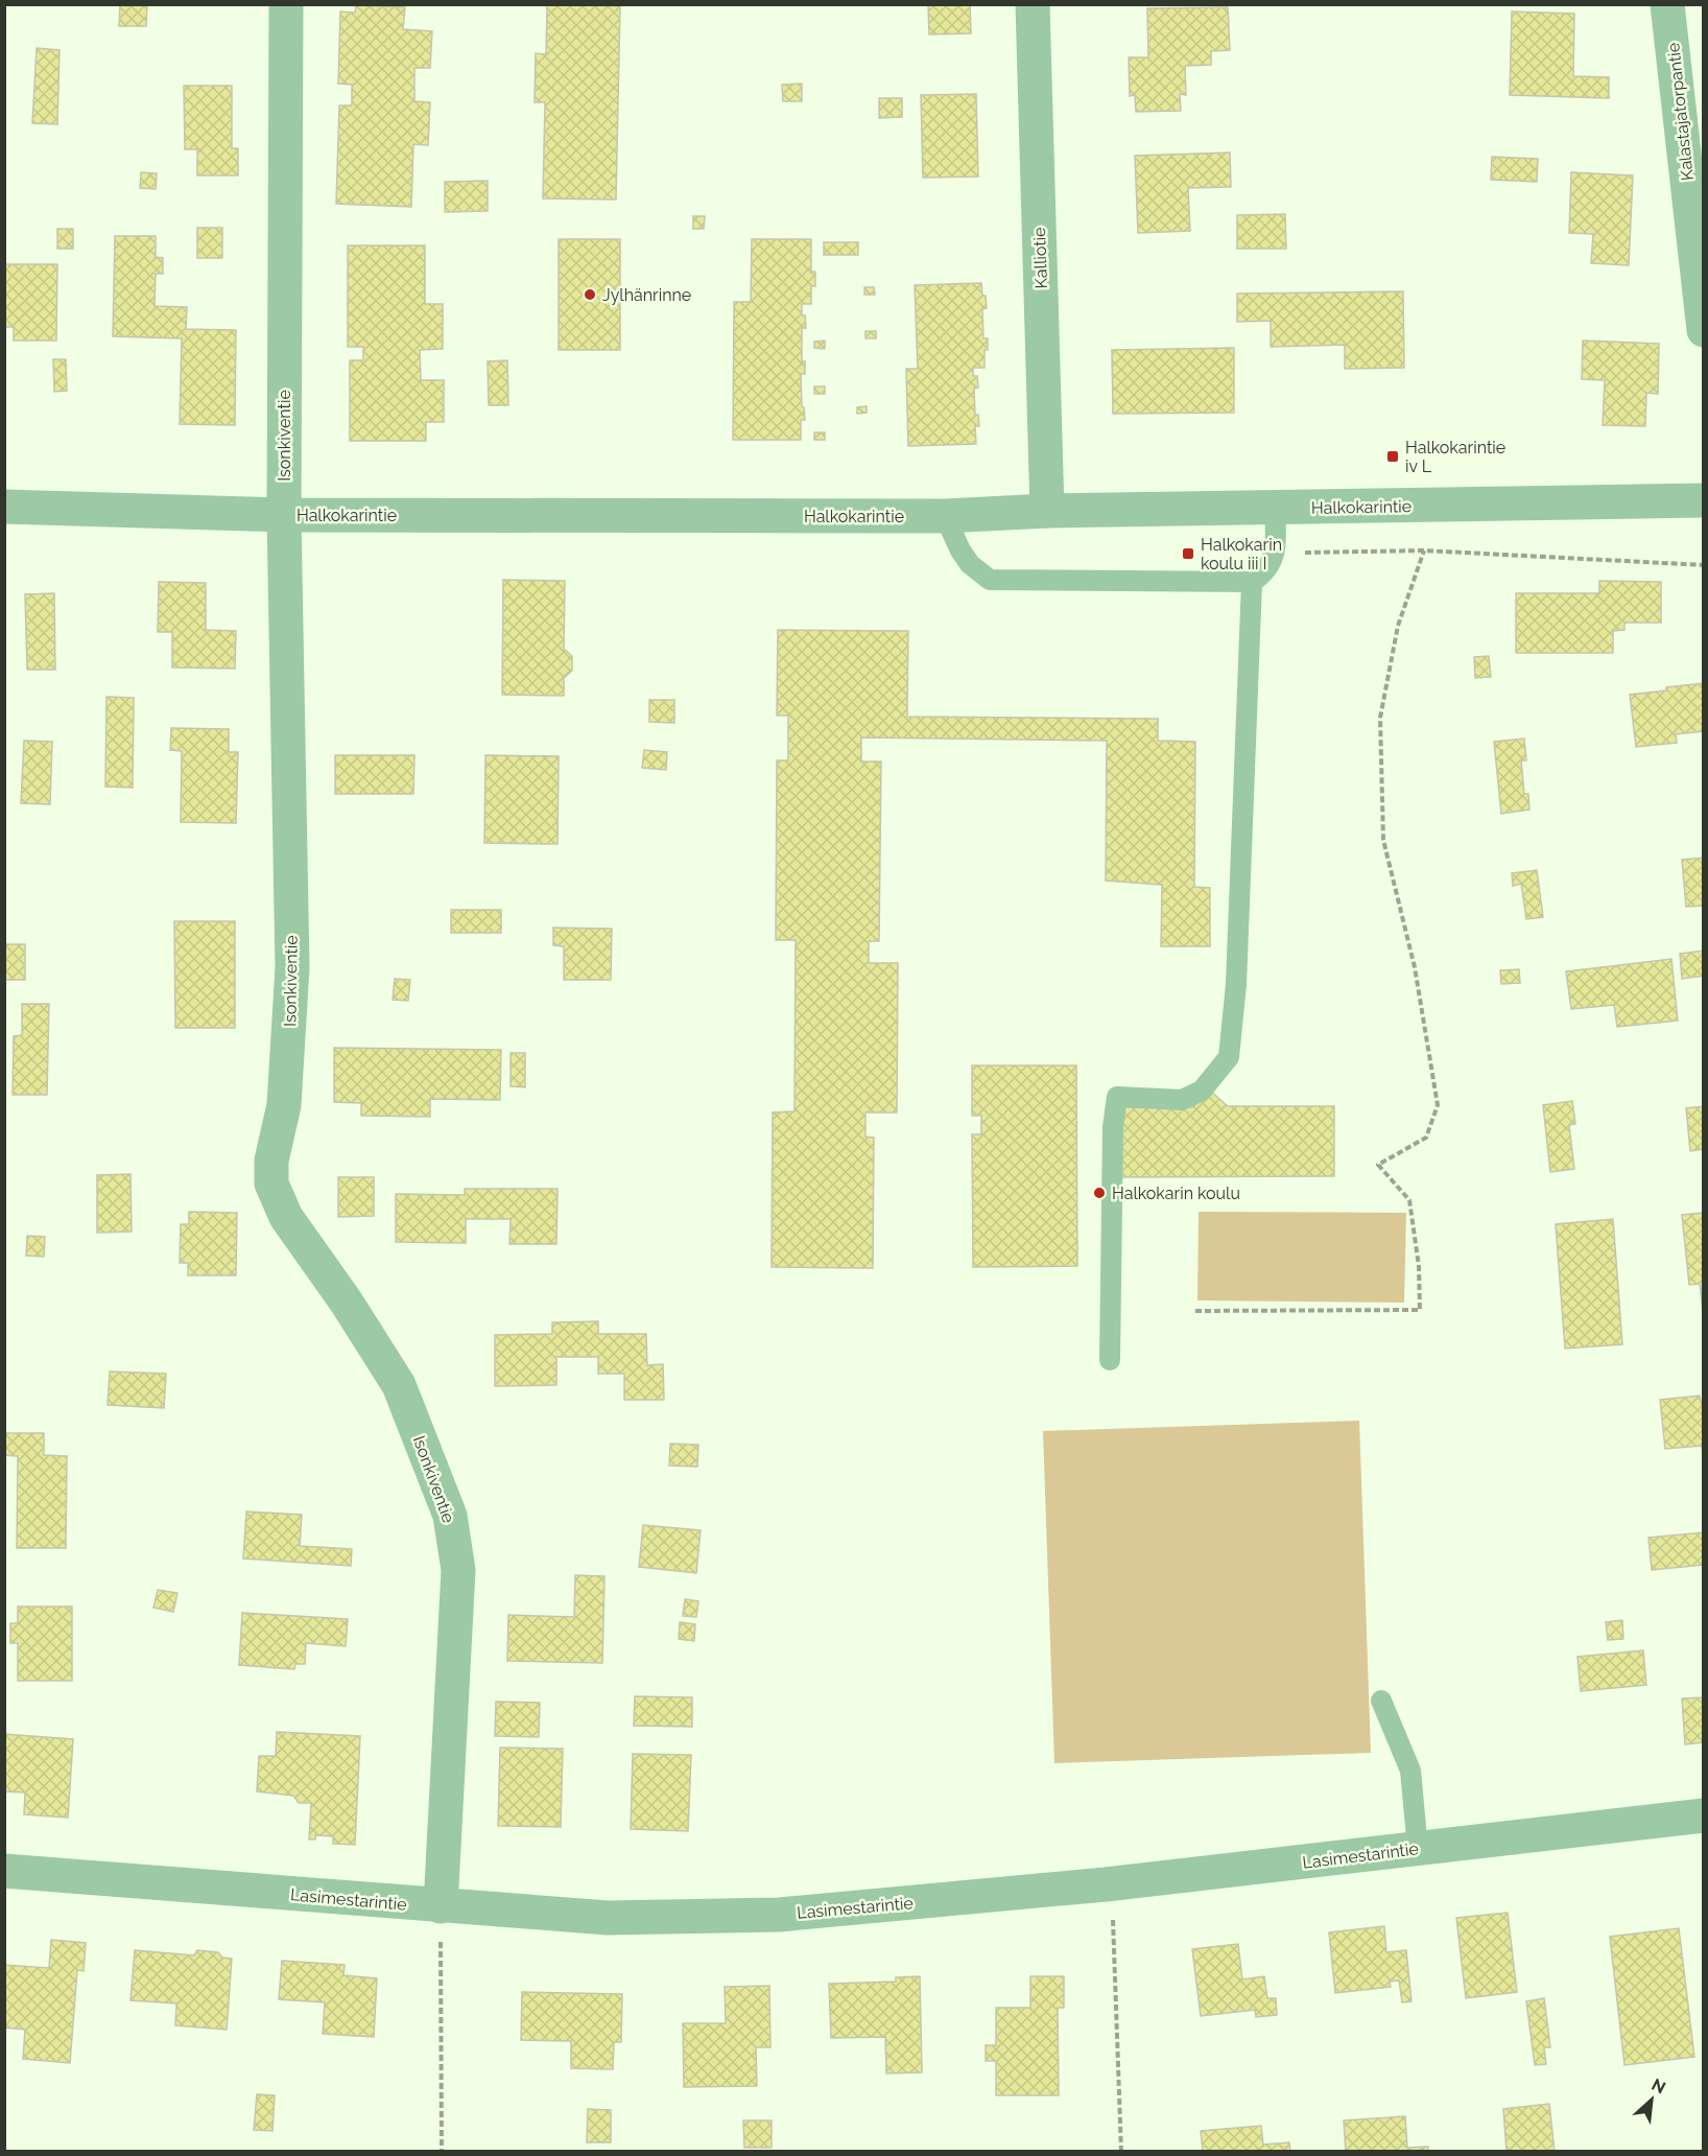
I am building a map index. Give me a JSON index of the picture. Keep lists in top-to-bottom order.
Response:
{
  "streets": {
    "street": [
      "Kalastajatorpantie",
      "Kalliotie",
      "Isonkiventie",
      "Halkokarintie",
      "Lasimestarintie"
    ]
  },
  "crossings": [
    ["Kalliotie", "Halkokarintie"],
    ["Isonkiventie", "Halkokarintie"],
    ["Isonkiventie", "Lasimestarintie"]
  ],
  "places": {
    "other": ["Jylhänrinne", "Halkokarin koulu"],
    "transit": ["Halkokarintie iv L", "Halkokarin koulu iii I"]
  },
  "north": "top right"
}
